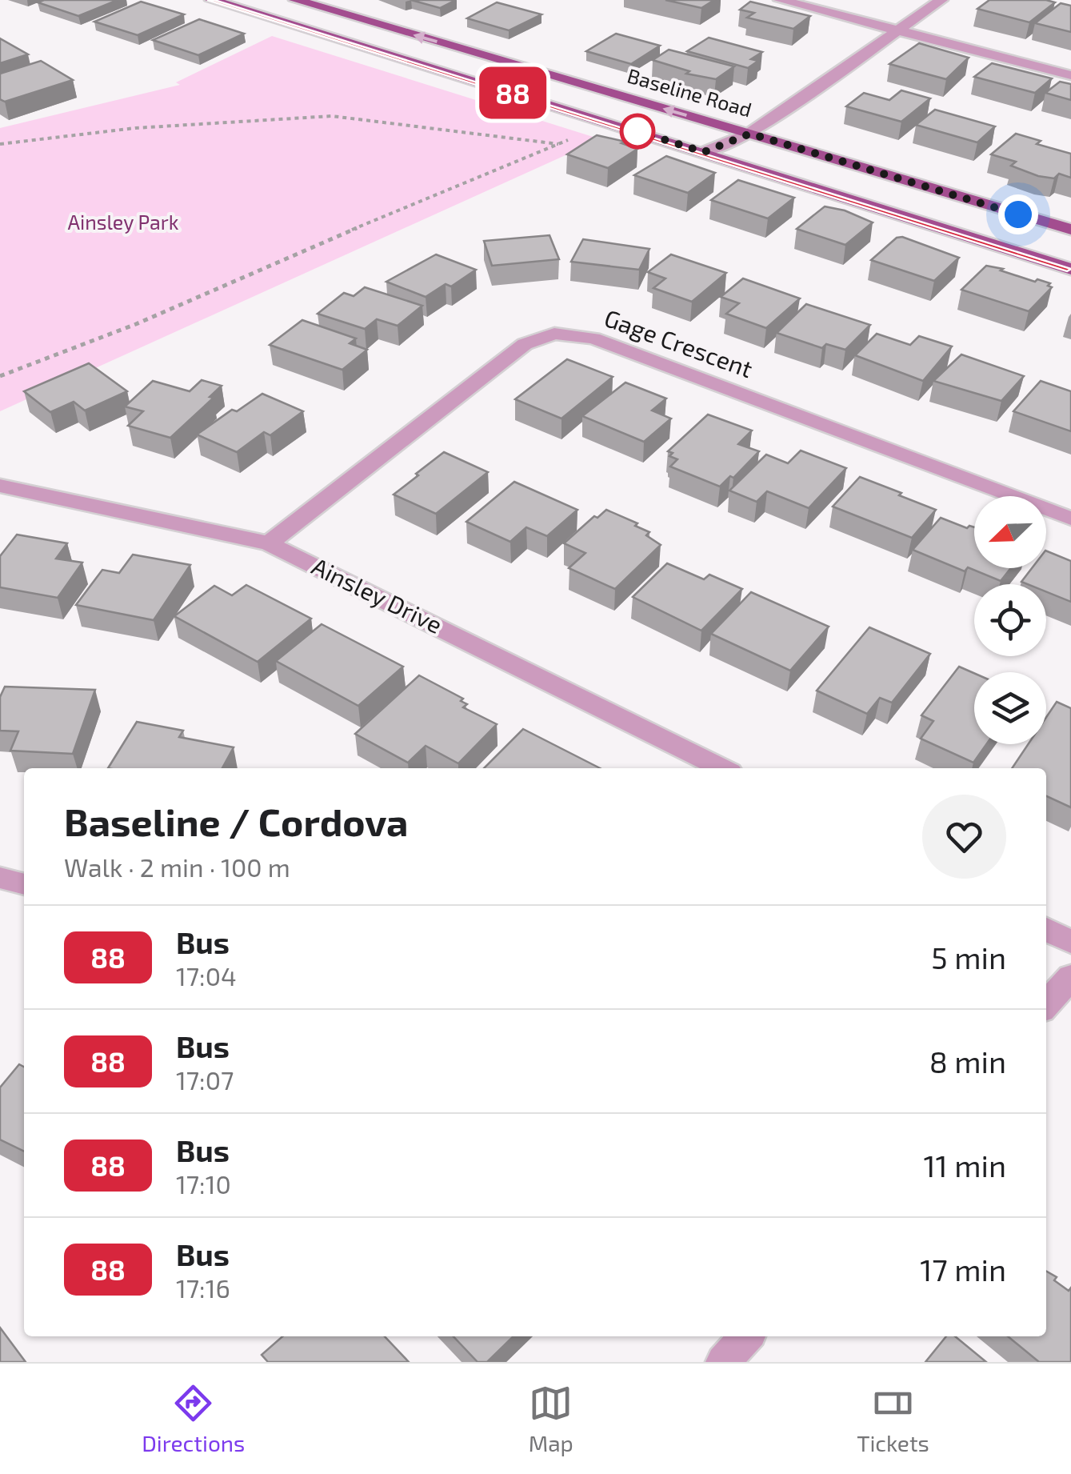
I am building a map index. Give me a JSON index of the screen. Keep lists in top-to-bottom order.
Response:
{
  "streets": {
    "main road": ["Baseline Road"],
    "street": ["Gage Crescent", "Ainsley Drive"]
  },
  "crossings": [
    ["Gage Crescent", "Ainsley Drive"]
  ],
  "parks": ["Ainsley Park"],
  "lines": ["bus line 88"],
  "north": "bottom left",
  "page": {
    "on_map": "88",
    "heading": ["Baseline / Cordova", "Walk · 2 min · 100 m"],
    "list": [
      {
        "mark": "88",
        "name": "Bus",
        "note": "17:04",
        "value": "5 min"
      },
      {
        "mark": "88",
        "name": "Bus",
        "note": "17:07",
        "value": "8 min"
      },
      {
        "mark": "88",
        "name": "Bus",
        "note": "17:10",
        "value": "11 min"
      },
      {
        "mark": "88",
        "name": "Bus",
        "note": "17:16",
        "value": "17 min"
      }
    ],
    "tabs": ["Directions", "Map", "Tickets"]
  }
}
